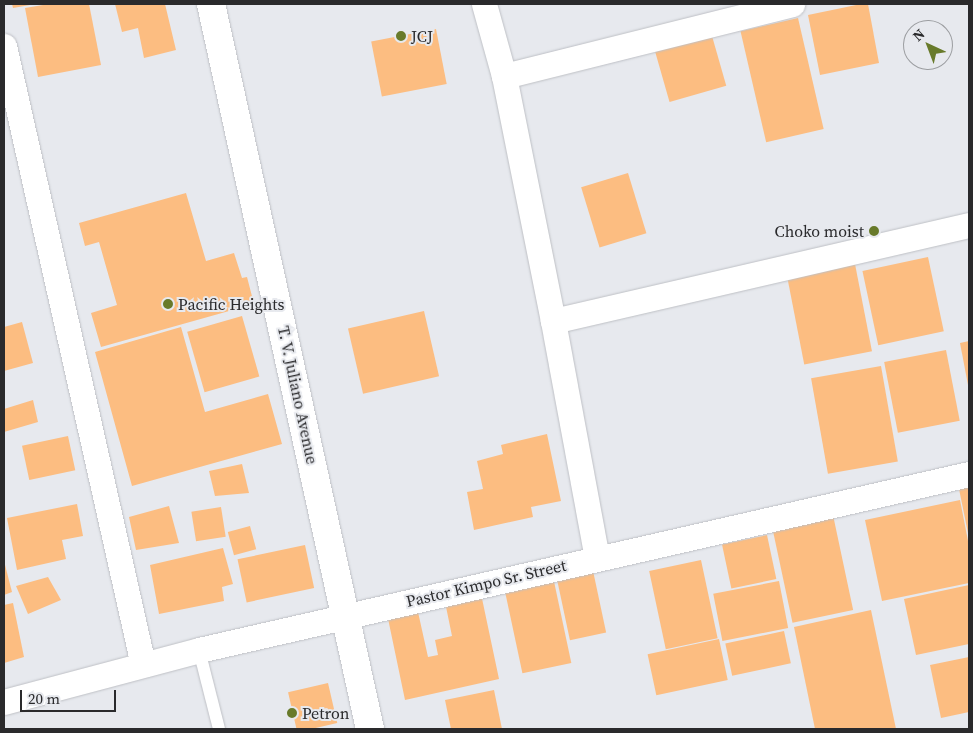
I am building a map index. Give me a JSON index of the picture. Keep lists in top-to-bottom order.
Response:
{
  "streets": {
    "main road": ["T. V. Juliano Avenue"],
    "street": ["Pastor Kimpo Sr. Street"]
  },
  "crossings": [
    ["T. V. Juliano Avenue", "Pastor Kimpo Sr. Street"]
  ],
  "places": [
    "JCJ",
    "Choko moist",
    "Pacific Heights",
    "Petron"
  ],
  "scale_bar": "20 m",
  "north": "top left"
}
